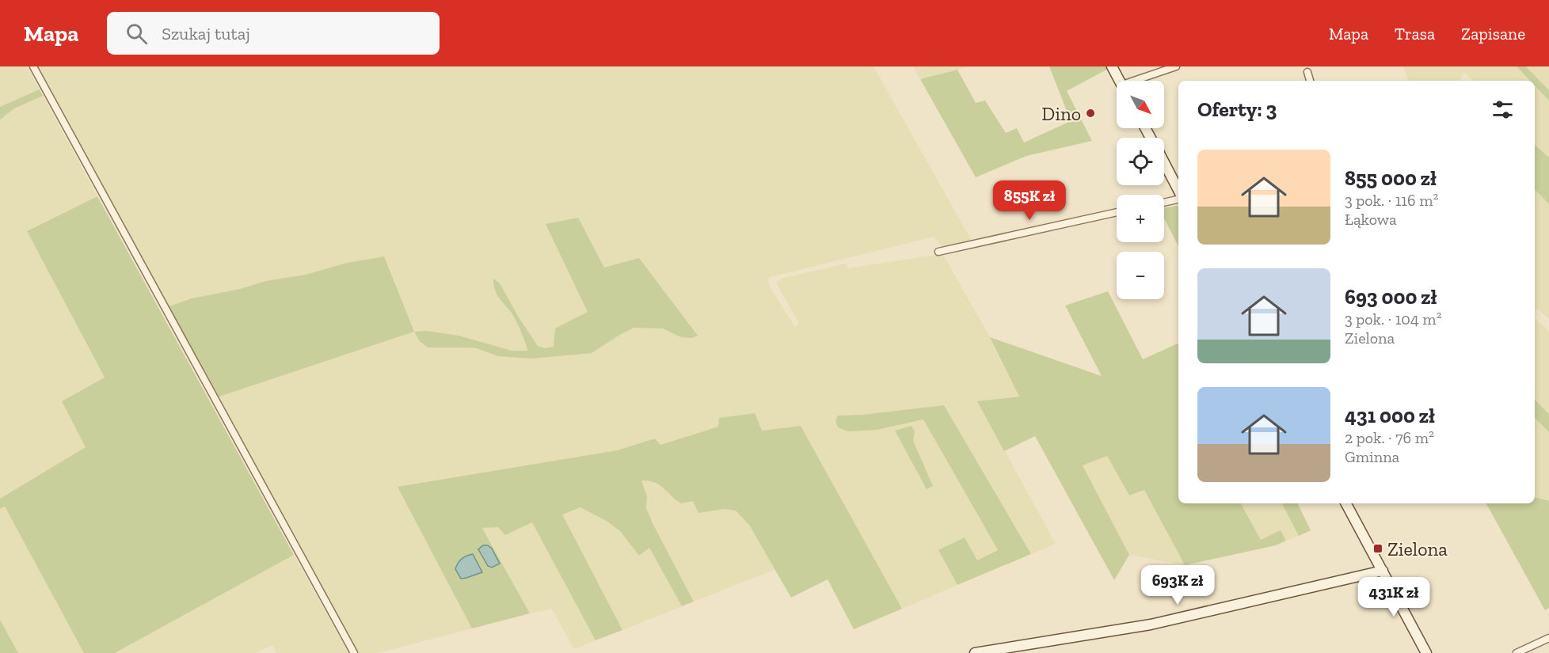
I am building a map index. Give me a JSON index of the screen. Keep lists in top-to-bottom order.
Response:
{
  "places": {
    "other": ["Dino"],
    "transit": ["Zielona"]
  },
  "north": "bottom right",
  "page": {
    "header": "Mapa",
    "search": "Szukaj tutaj",
    "nav": ["Mapa", "Trasa", "Zapisane"],
    "map_buttons": ["+", "−"],
    "heading": "Oferty: 3",
    "list": [
      {
        "name": "855 000 zł",
        "note": "3 pok. · 116 m² · Łąkowa"
      },
      {
        "name": "693 000 zł",
        "note": "3 pok. · 104 m² · Zielona"
      },
      {
        "name": "431 000 zł",
        "note": "2 pok. · 76 m² · Gminna"
      }
    ],
    "price": ["855K zł", "693K zł", "431K zł"]
  }
}
